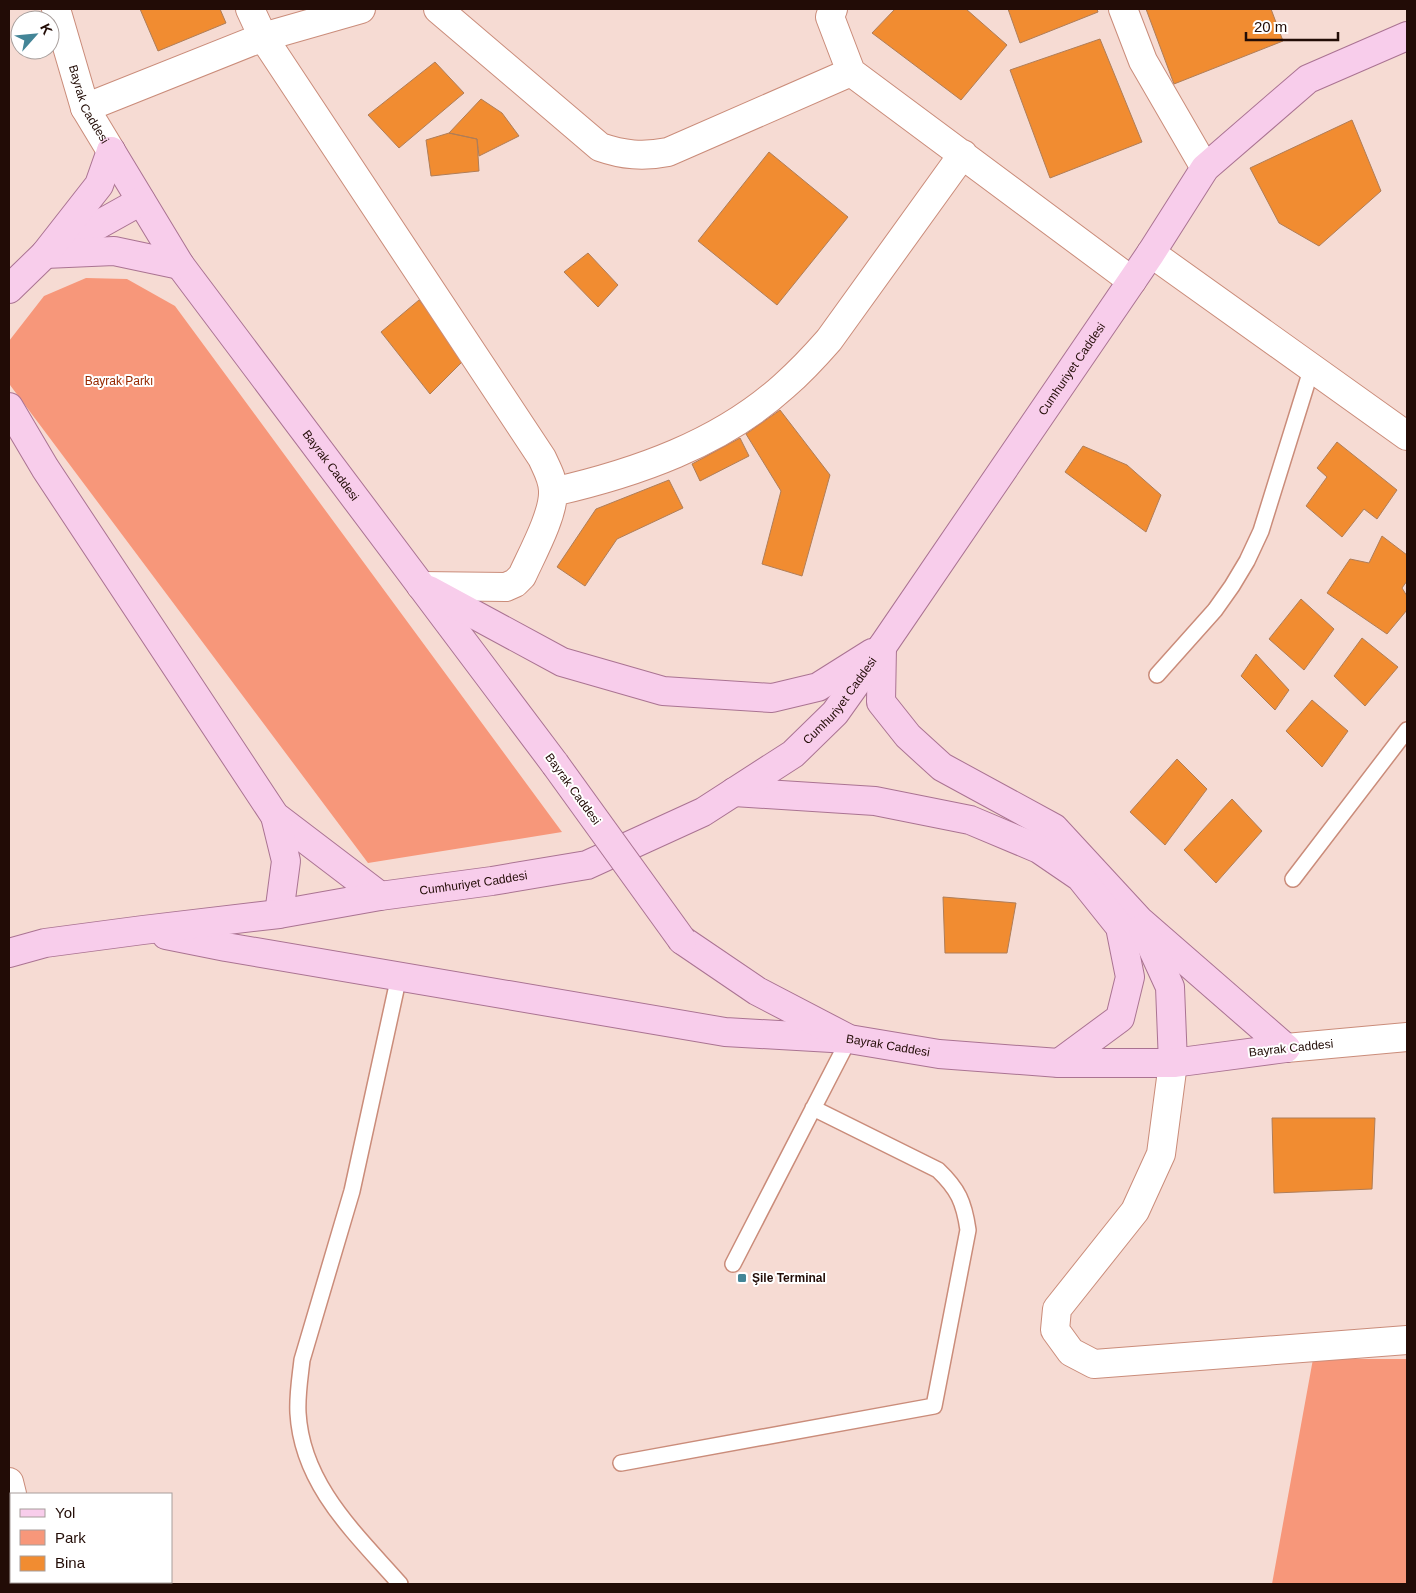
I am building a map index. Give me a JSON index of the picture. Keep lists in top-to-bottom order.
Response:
{
  "streets": {
    "main road": ["Bayrak Caddesi", "Cumhuriyet Caddesi"]
  },
  "parks": ["Bayrak Parkı"],
  "places": {
    "transit": ["Şile Terminal"]
  },
  "legend": ["Yol", "Park", "Bina"],
  "scale_bar": "20 m",
  "north": "top right"
}
